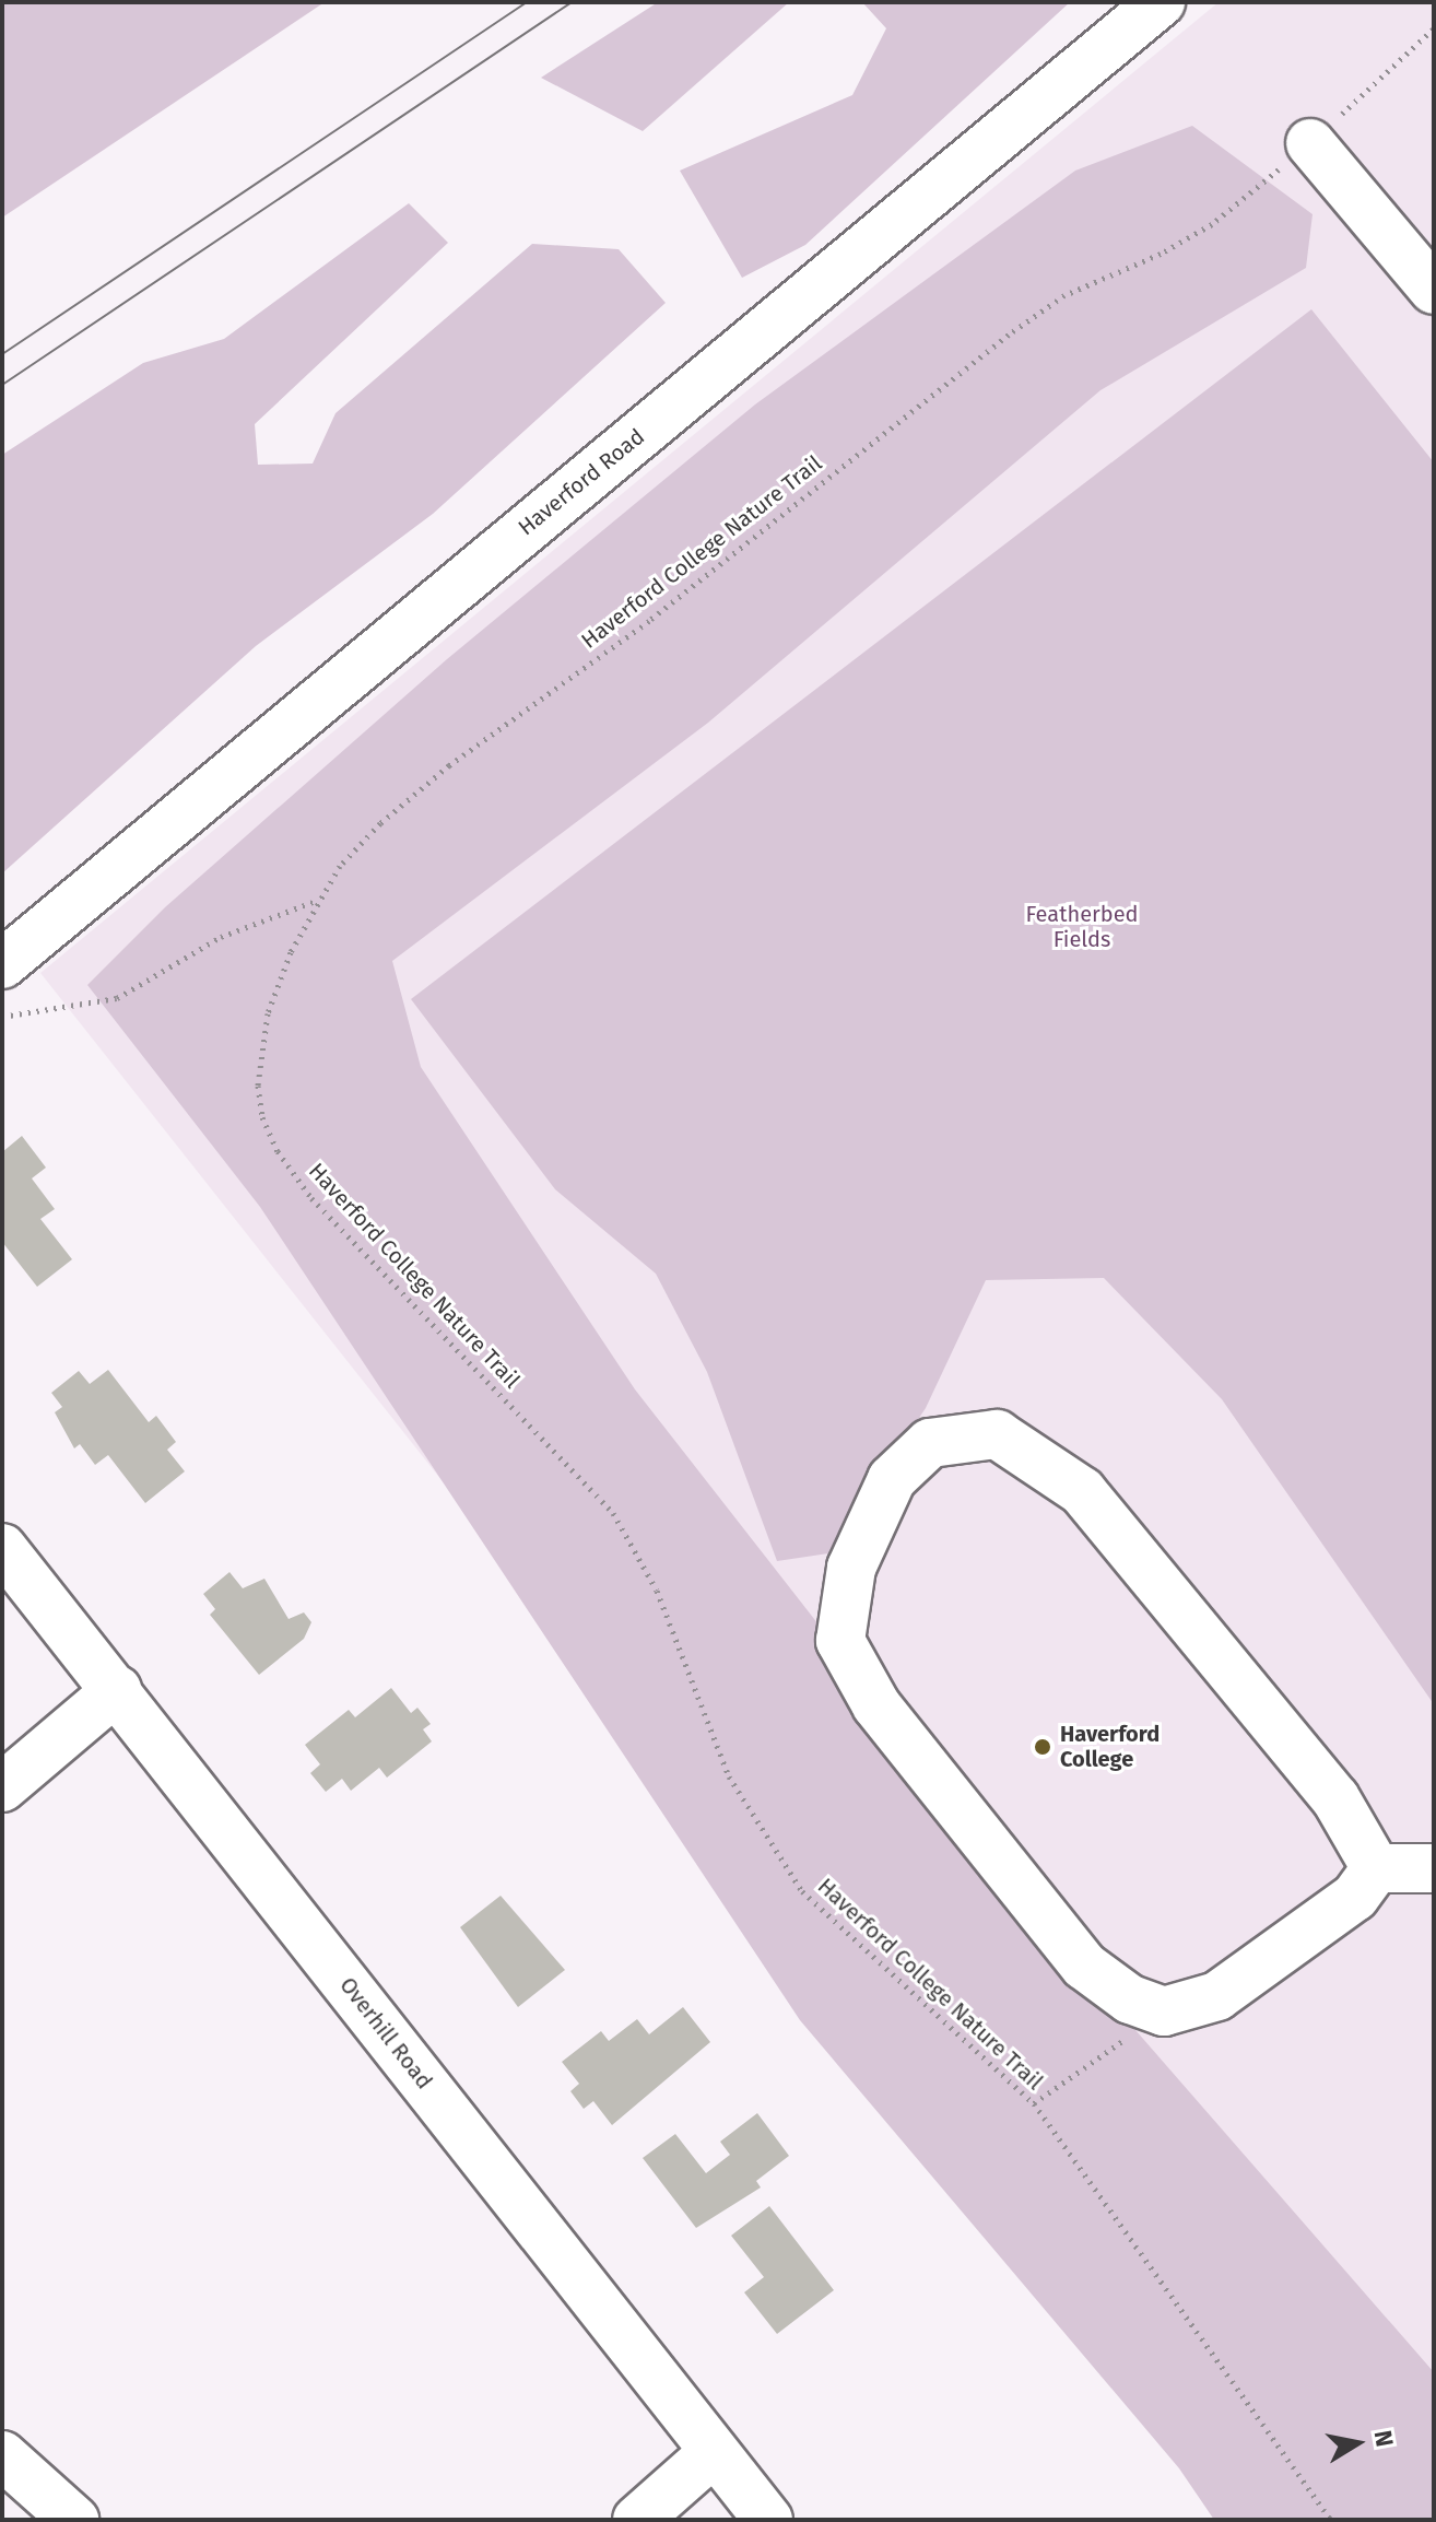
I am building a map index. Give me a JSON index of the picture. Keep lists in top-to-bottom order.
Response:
{
  "streets": {
    "street": ["Haverford Road", "Overhill Road"],
    "path": ["Haverford College Nature Trail"]
  },
  "parks": ["Featherbed Fields"],
  "places": ["Haverford College"],
  "north": "right"
}
